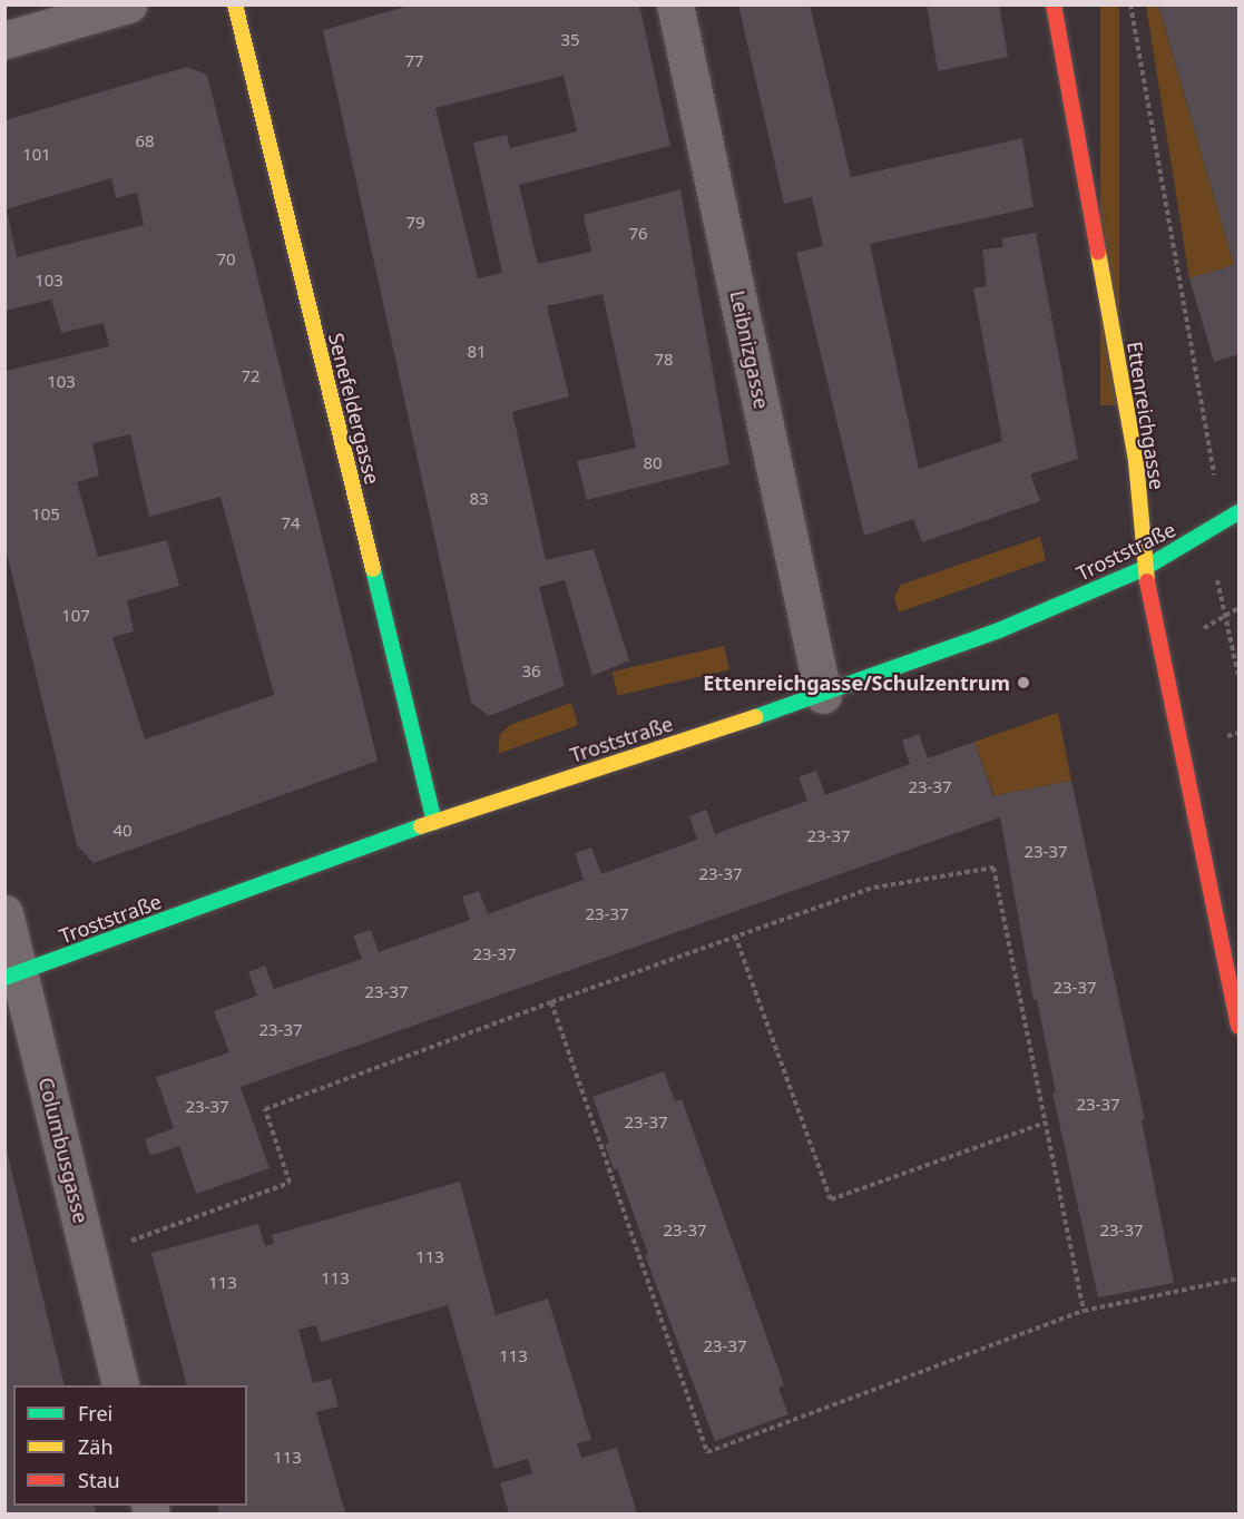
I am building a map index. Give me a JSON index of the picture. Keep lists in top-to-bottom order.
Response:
{
  "streets": {
    "street": [
      "Leibnizgasse",
      "Senefeldergasse",
      "Ettenreichgasse",
      "Troststraße",
      "Columbusgasse"
    ]
  },
  "crossings": [
    ["Leibnizgasse", "Troststraße"],
    ["Senefeldergasse", "Troststraße"],
    ["Ettenreichgasse", "Troststraße"],
    ["Troststraße", "Columbusgasse"]
  ],
  "places": ["Ettenreichgasse/Schulzentrum"],
  "house_numbers": [
    "35",
    "77",
    "68",
    "101",
    "79",
    "76",
    "70",
    "103",
    "81",
    "78",
    "72",
    "103",
    "80",
    "83",
    "105",
    "74",
    "107",
    "36",
    "23-37",
    "40",
    "23-37",
    "23-37",
    "23-37",
    "23-37",
    "23-37",
    "23-37",
    "23-37",
    "23-37",
    "23-37",
    "23-37",
    "23-37",
    "23-37",
    "23-37",
    "113",
    "113",
    "113",
    "23-37",
    "113",
    "113"
  ],
  "legend": ["Frei", "Zäh", "Stau"]
}
